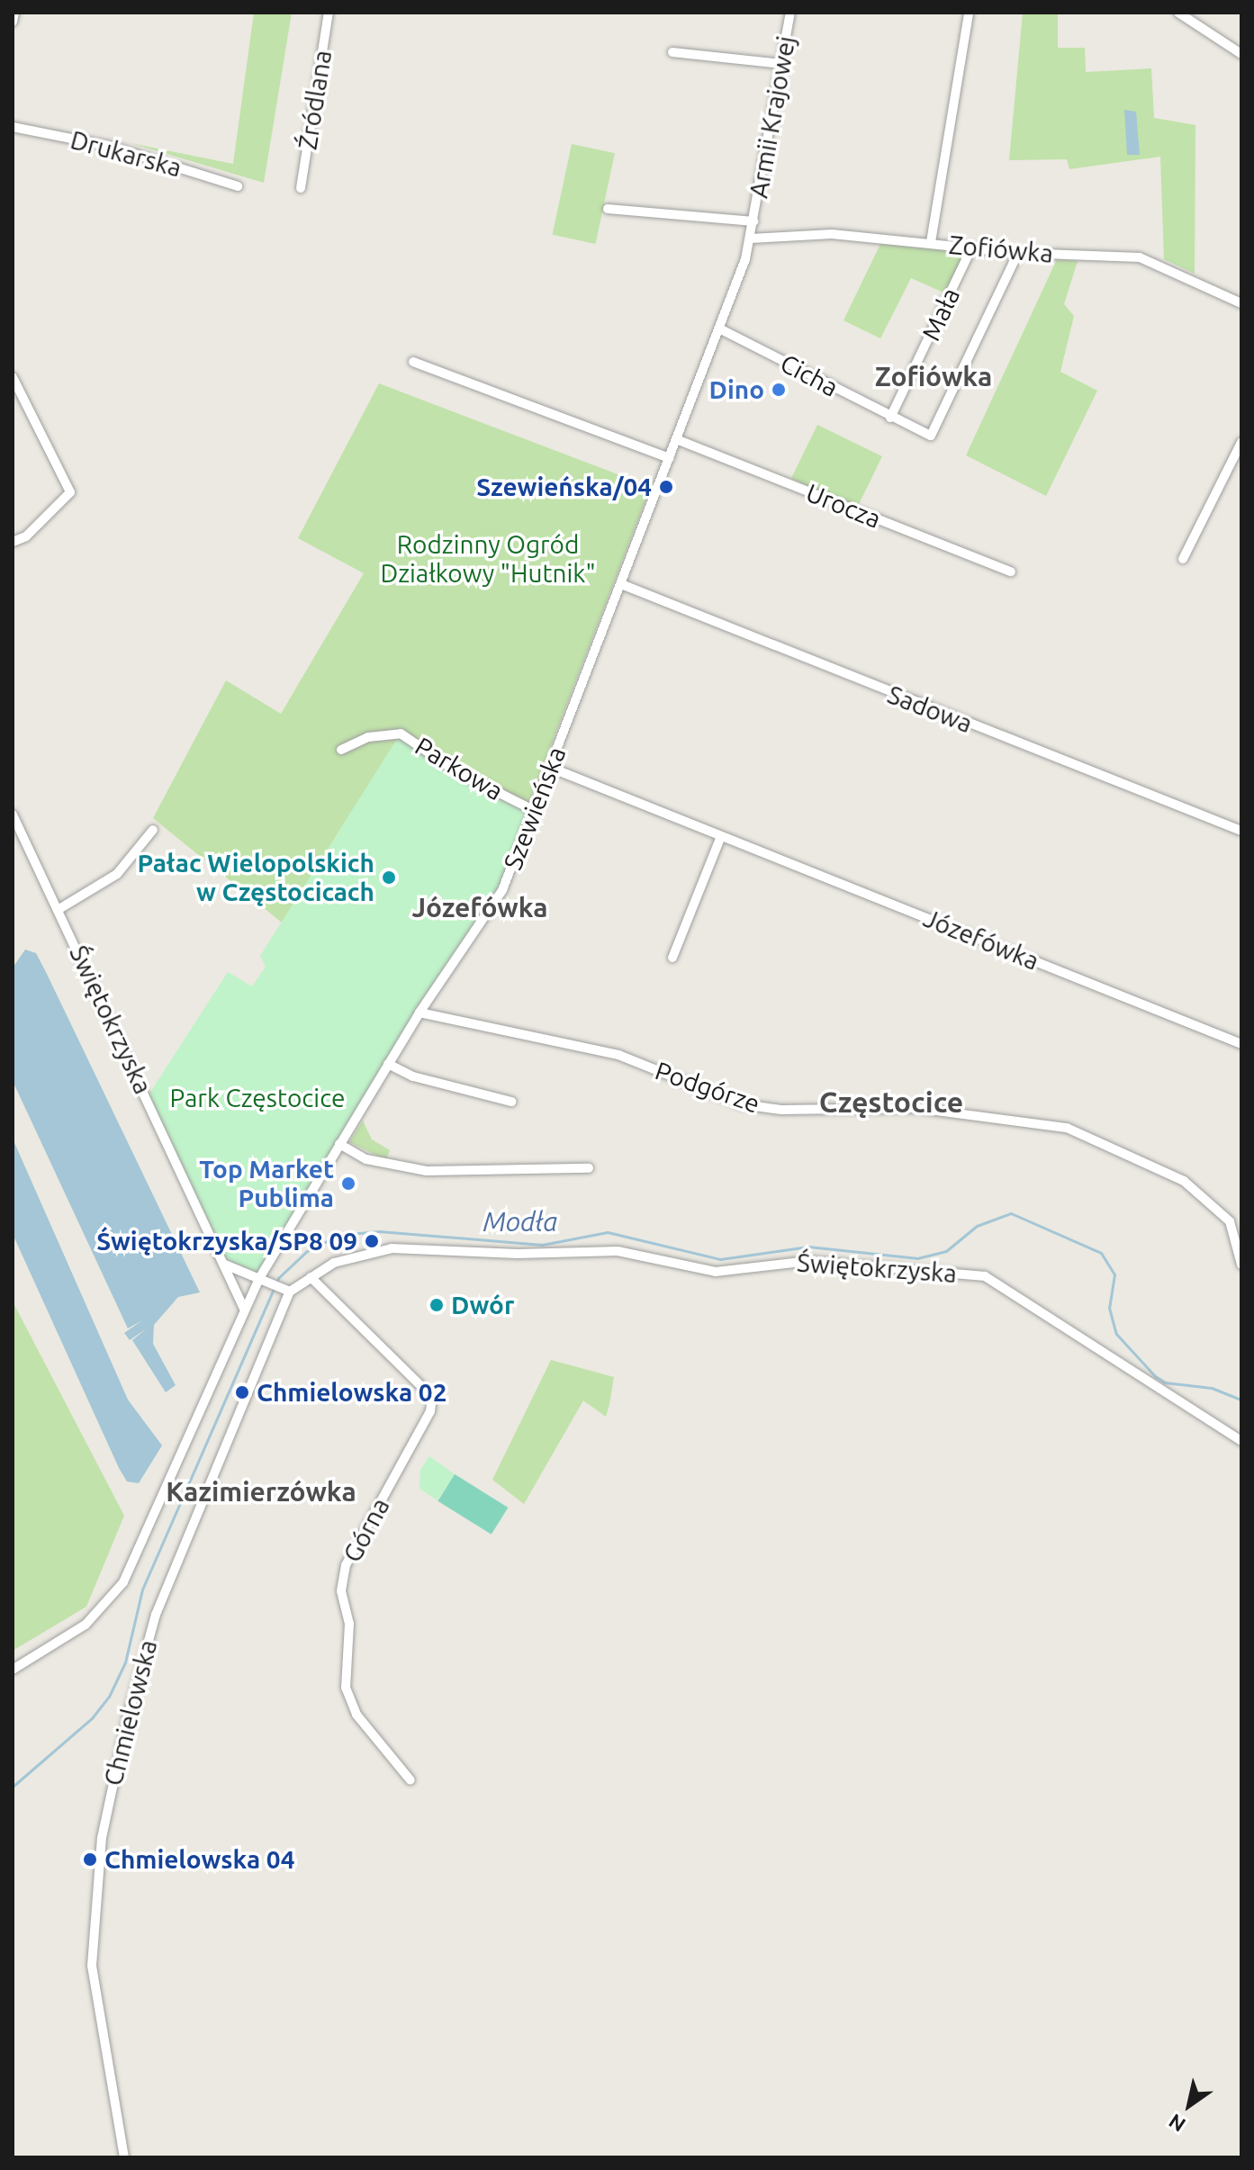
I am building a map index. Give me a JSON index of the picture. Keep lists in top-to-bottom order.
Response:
{
  "streets": {
    "street": [
      "Źródlana",
      "Armii Krajowej",
      "Drukarska",
      "Zofiówka",
      "Mała",
      "Cicha",
      "Urocza",
      "Sadowa",
      "Parkowa",
      "Szewieńska",
      "Józefówka",
      "Świętokrzyska",
      "Podgórze",
      "Górna",
      "Chmielowska"
    ]
  },
  "crossings": [
    ["Armii Krajowej", "Zofiówka"],
    ["Armii Krajowej", "Szewieńska"],
    ["Zofiówka", "Mała"],
    ["Zofiówka", "Cicha"],
    ["Zofiówka", "Szewieńska"],
    ["Mała", "Cicha"],
    ["Cicha", "Szewieńska"],
    ["Urocza", "Szewieńska"],
    ["Sadowa", "Szewieńska"],
    ["Parkowa", "Szewieńska"],
    ["Szewieńska", "Józefówka"],
    ["Szewieńska", "Świętokrzyska"],
    ["Szewieńska", "Podgórze"],
    ["Świętokrzyska", "Górna"],
    ["Świętokrzyska", "Chmielowska"]
  ],
  "districts": [
    "Zofiówka",
    "Józefówka",
    "Częstocice",
    "Kazimierzówka"
  ],
  "water": ["Modła"],
  "parks": ["Rodzinny Ogród Działkowy \"Hutnik\"", "Park Częstocice"],
  "places": [
    "Dino",
    "Szewieńska/04",
    "Pałac Wielopolskich w Częstocicach",
    "Top Market Publima",
    "Świętokrzyska/SP8 09",
    "Dwór",
    "Chmielowska 02",
    "Chmielowska 04"
  ],
  "north": "bottom left"
}
